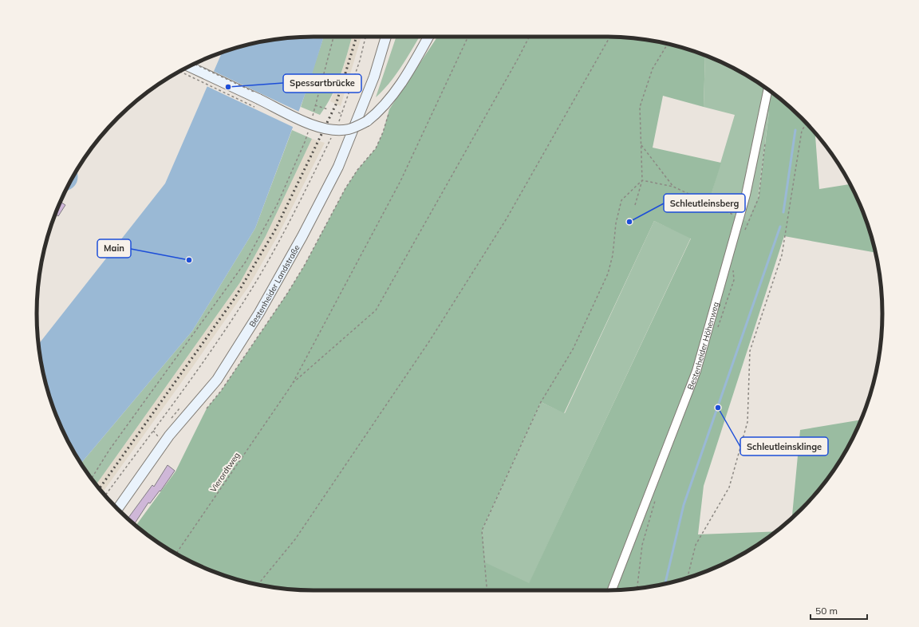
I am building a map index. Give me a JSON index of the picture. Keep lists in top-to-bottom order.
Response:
{
  "streets": {
    "main road": ["Bestenheider Landstraße"],
    "street": ["Bestenheider Höhenweg"],
    "path": ["Vierordtweg"]
  },
  "places": [
    "Spessartbrücke",
    "Schleutleinsberg",
    "Main",
    "Schleutleinsklinge"
  ],
  "scale_bar": "50 m"
}
